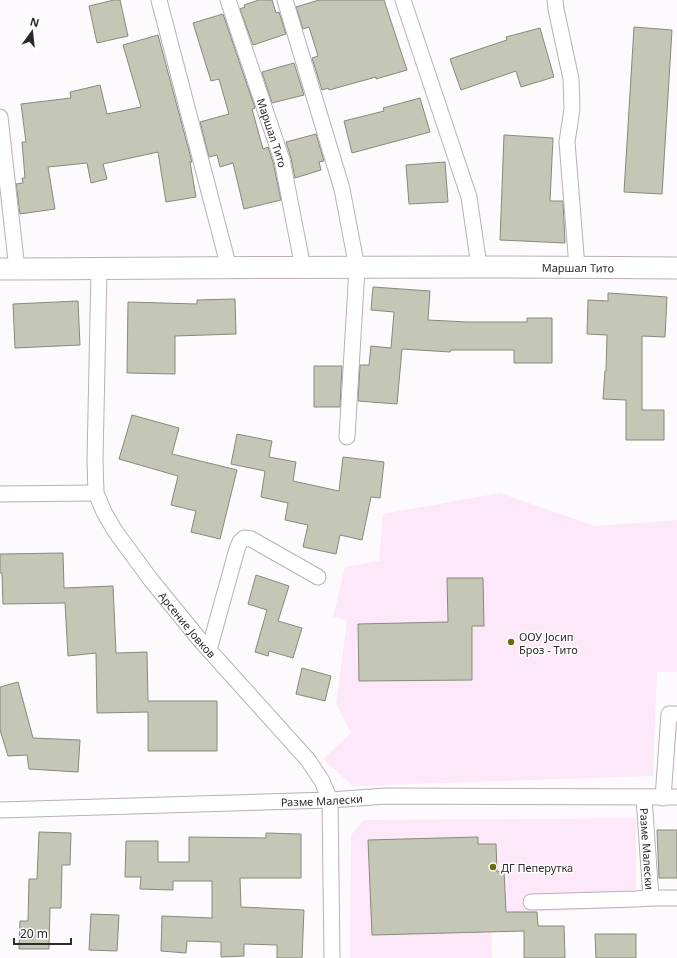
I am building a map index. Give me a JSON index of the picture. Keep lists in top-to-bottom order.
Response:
{
  "streets": {
    "street": ["Маршал Тито", "Арсение Јовков", "Разме Малески"]
  },
  "crossings": [
    ["Маршал Тито", "Арсение Јовков"],
    ["Арсение Јовков", "Разме Малески"]
  ],
  "places": ["ООУ Јосип Броз - Тито", "ДГ Пеперутка"],
  "scale_bar": "20 m",
  "north": "top"
}
